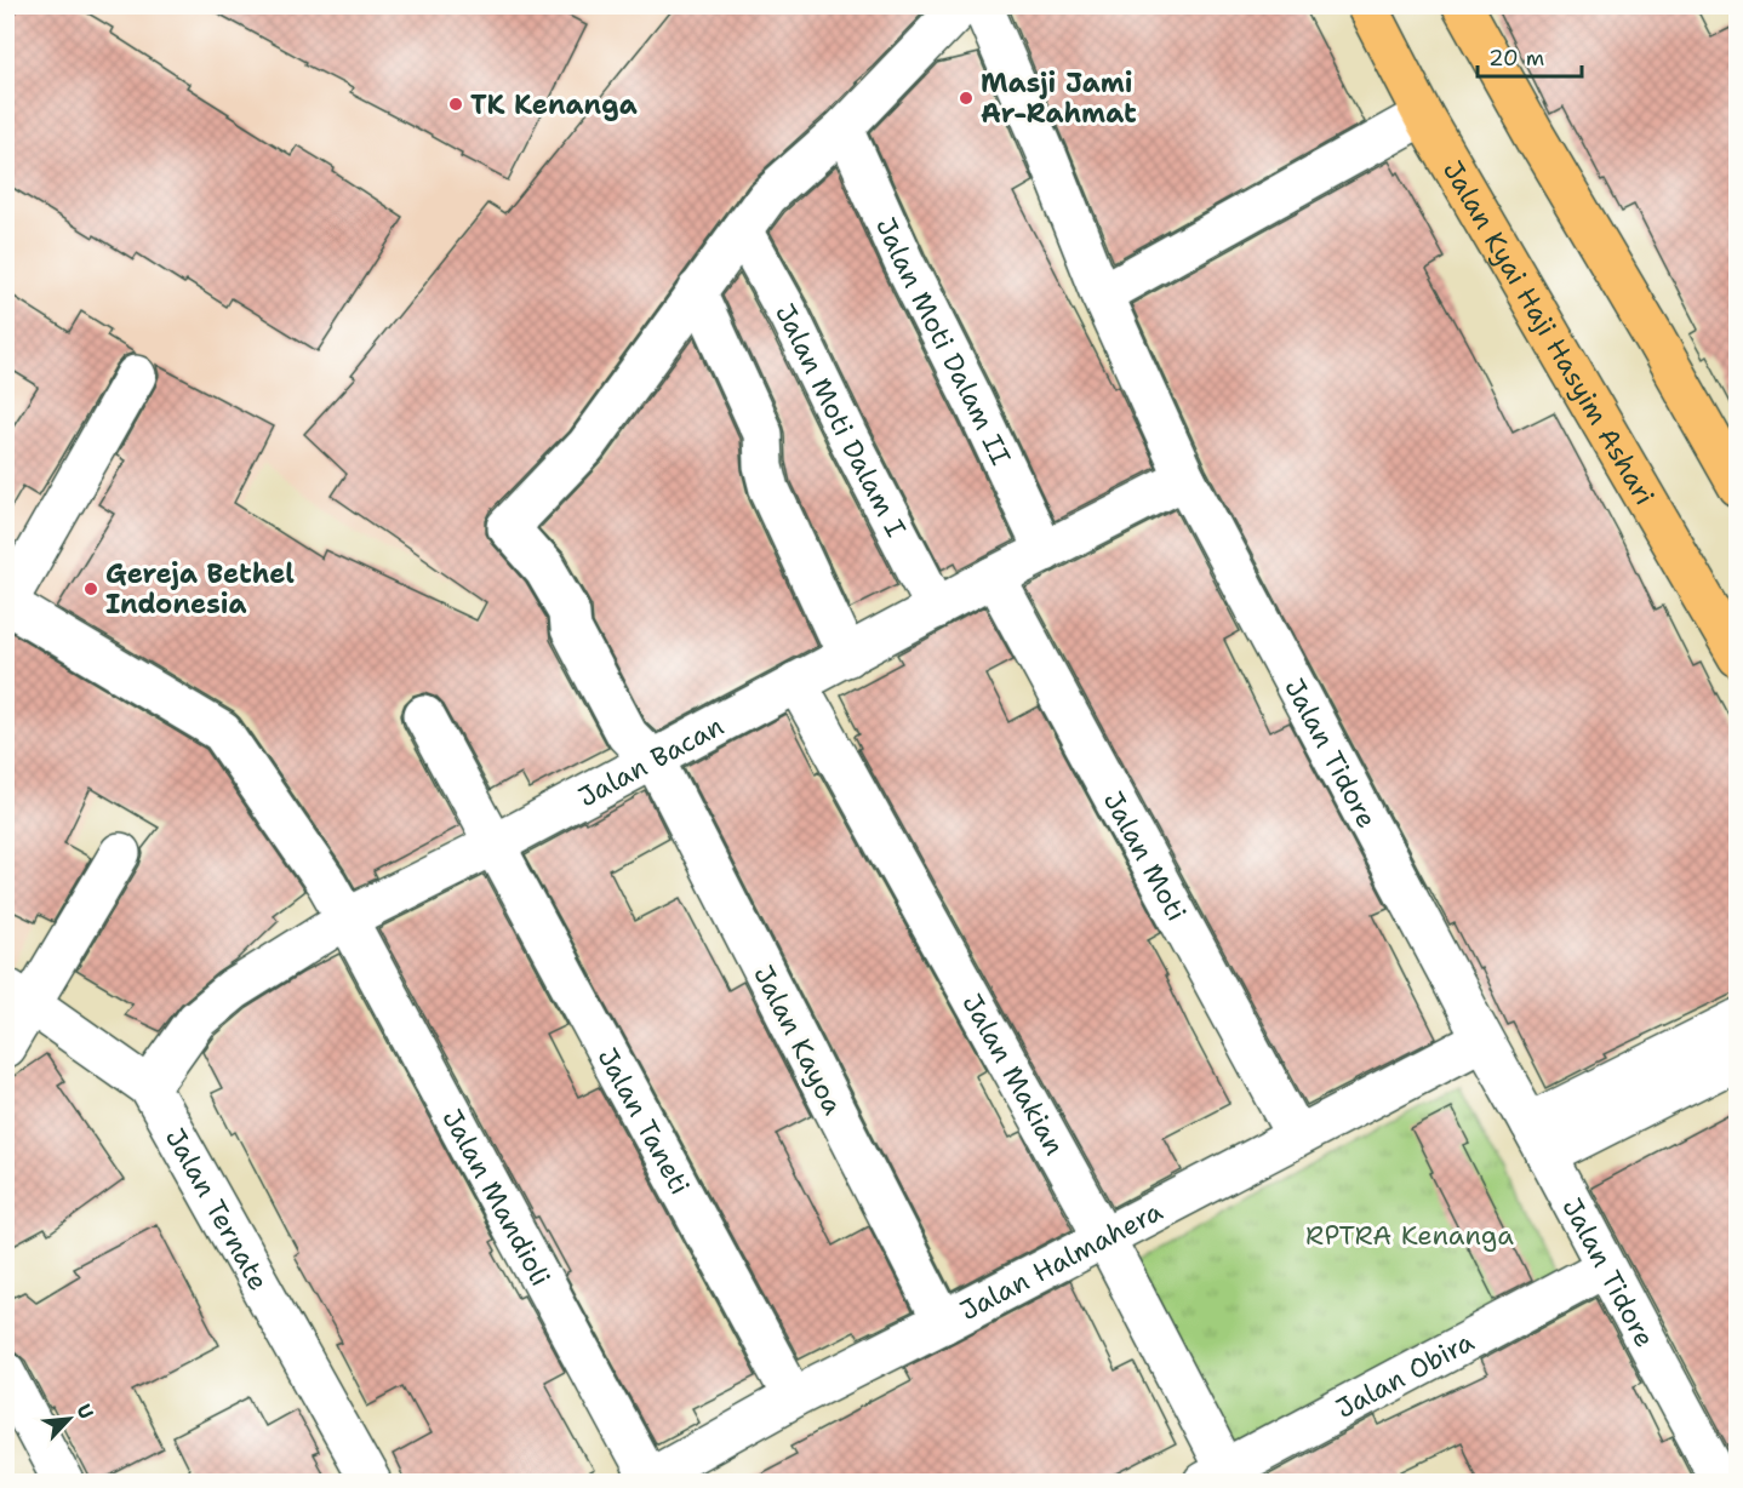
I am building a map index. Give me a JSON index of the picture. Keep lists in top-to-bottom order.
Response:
{
  "streets": {
    "main road": ["Jalan Kyai Haji Hasyim Ashari"],
    "street": [
      "Jalan Moti Dalam II",
      "Jalan Moti Dalam I",
      "Jalan Tidore",
      "Jalan Bacan",
      "Jalan Moti",
      "Jalan Kayoa",
      "Jalan Makian",
      "Jalan Taneti",
      "Jalan Mandioli",
      "Jalan Ternate",
      "Jalan Halmahera",
      "Jalan Obira"
    ]
  },
  "crossings": [
    ["Jalan Moti Dalam II", "Jalan Bacan"],
    ["Jalan Moti Dalam I", "Jalan Bacan"],
    ["Jalan Tidore", "Jalan Bacan"],
    ["Jalan Tidore", "Jalan Halmahera"],
    ["Jalan Tidore", "Jalan Obira"],
    ["Jalan Bacan", "Jalan Moti"],
    ["Jalan Bacan", "Jalan Kayoa"],
    ["Jalan Bacan", "Jalan Makian"],
    ["Jalan Bacan", "Jalan Taneti"],
    ["Jalan Bacan", "Jalan Mandioli"],
    ["Jalan Bacan", "Jalan Ternate"],
    ["Jalan Moti", "Jalan Halmahera"],
    ["Jalan Kayoa", "Jalan Halmahera"],
    ["Jalan Makian", "Jalan Halmahera"],
    ["Jalan Makian", "Jalan Obira"],
    ["Jalan Taneti", "Jalan Halmahera"],
    ["Jalan Mandioli", "Jalan Halmahera"]
  ],
  "parks": ["RPTRA Kenanga"],
  "places": ["Masji Jami Ar-Rahmat", "TK Kenanga", "Gereja Bethel Indonesia"],
  "scale_bar": "20 m",
  "north": "top right"
}
